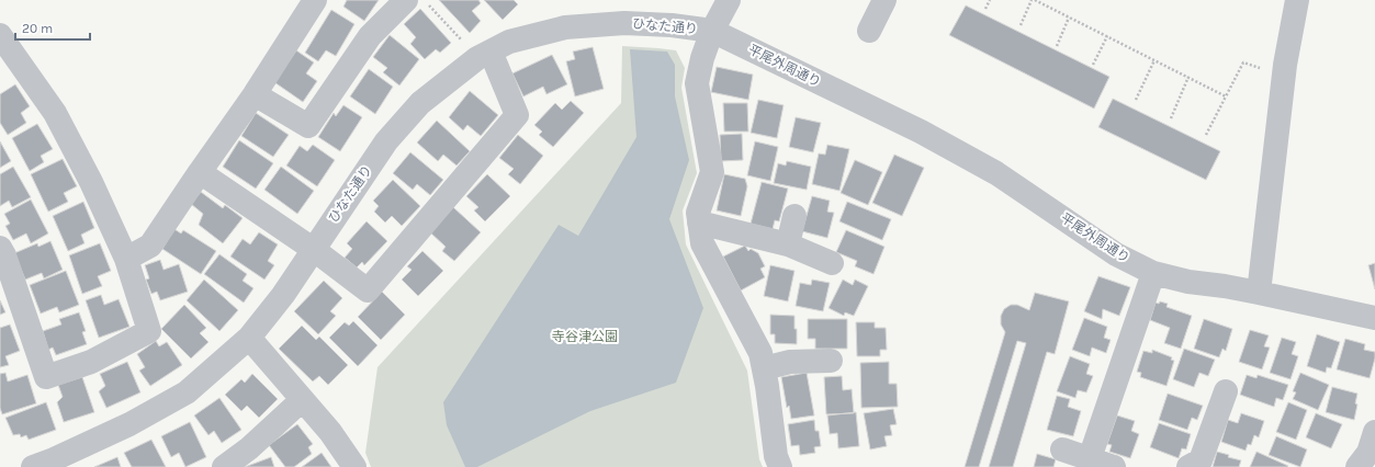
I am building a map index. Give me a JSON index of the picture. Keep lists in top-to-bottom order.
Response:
{
  "streets": {
    "street": ["ひなた通り", "平尾外周通り"]
  },
  "crossings": [
    ["ひなた通り", "平尾外周通り"]
  ],
  "parks": ["寺谷津公園"],
  "scale_bar": "20 m"
}
